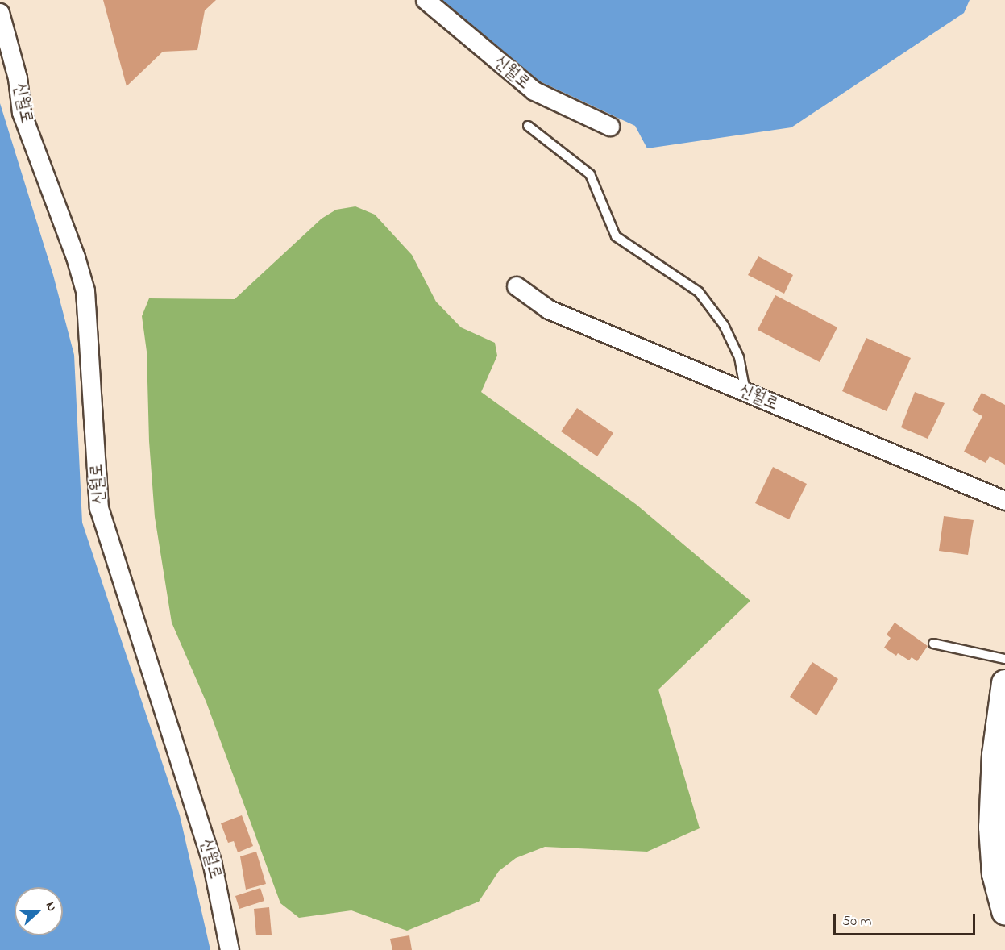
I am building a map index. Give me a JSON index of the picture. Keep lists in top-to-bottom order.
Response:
{
  "streets": {
    "street": ["신월로"]
  },
  "scale_bar": "50 m",
  "north": "right"
}
